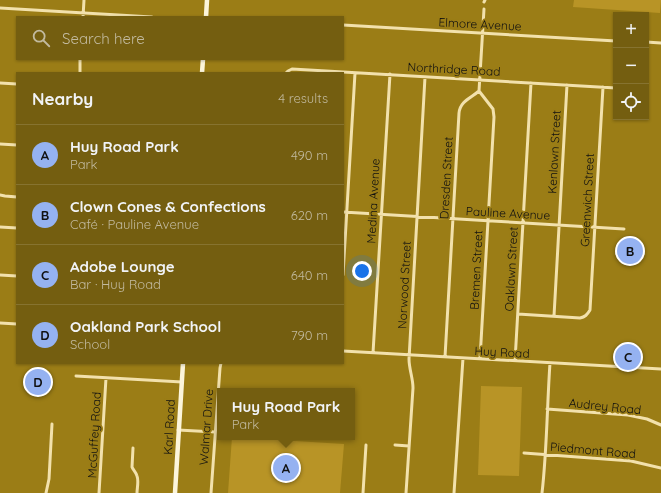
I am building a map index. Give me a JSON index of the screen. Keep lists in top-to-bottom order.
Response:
{
  "streets": {
    "main road": ["Karl Road"],
    "street": [
      "Elmore Avenue",
      "Northridge Road",
      "Kenlawn Street",
      "Dresden Street",
      "Greenwich Street",
      "Medina Avenue",
      "Pauline Avenue",
      "Oaklawn Street",
      "Bremen Street",
      "Norwood Street",
      "Huy Road",
      "Audrey Road",
      "Walmar Drive",
      "McGuffey Road",
      "Piedmont Road"
    ]
  },
  "crossings": [
    ["Northridge Road", "Kenlawn Street"],
    ["Northridge Road", "Greenwich Street"],
    ["Northridge Road", "Medina Avenue"],
    ["Northridge Road", "Oaklawn Street"],
    ["Northridge Road", "Norwood Street"],
    ["Kenlawn Street", "Greenwich Street"],
    ["Kenlawn Street", "Pauline Avenue"],
    ["Dresden Street", "Pauline Avenue"],
    ["Dresden Street", "Bremen Street"],
    ["Dresden Street", "Huy Road"],
    ["Greenwich Street", "Pauline Avenue"],
    ["Medina Avenue", "Pauline Avenue"],
    ["Medina Avenue", "Huy Road"],
    ["Pauline Avenue", "Oaklawn Street"],
    ["Pauline Avenue", "Bremen Street"],
    ["Pauline Avenue", "Norwood Street"],
    ["Oaklawn Street", "Huy Road"],
    ["Bremen Street", "Huy Road"],
    ["Norwood Street", "Huy Road"]
  ],
  "page": {
    "map_buttons": ["+", "−"],
    "search": "Search here",
    "heading": ["Nearby", "4 results"],
    "list": [
      {
        "mark": "A",
        "name": "Huy Road Park",
        "note": "Park",
        "value": "490 m"
      },
      {
        "mark": "B",
        "name": "Clown Cones & Confections",
        "note": "Café · Pauline Avenue",
        "value": "620 m"
      },
      {
        "mark": "C",
        "name": "Adobe Lounge",
        "note": "Bar · Huy Road",
        "value": "640 m"
      },
      {
        "mark": "D",
        "name": "Oakland Park School",
        "note": "School",
        "value": "790 m"
      }
    ],
    "pins": [
      "B",
      "C",
      "D",
      "A"
    ],
    "popup": ["Huy Road Park", "Park"]
  }
}
